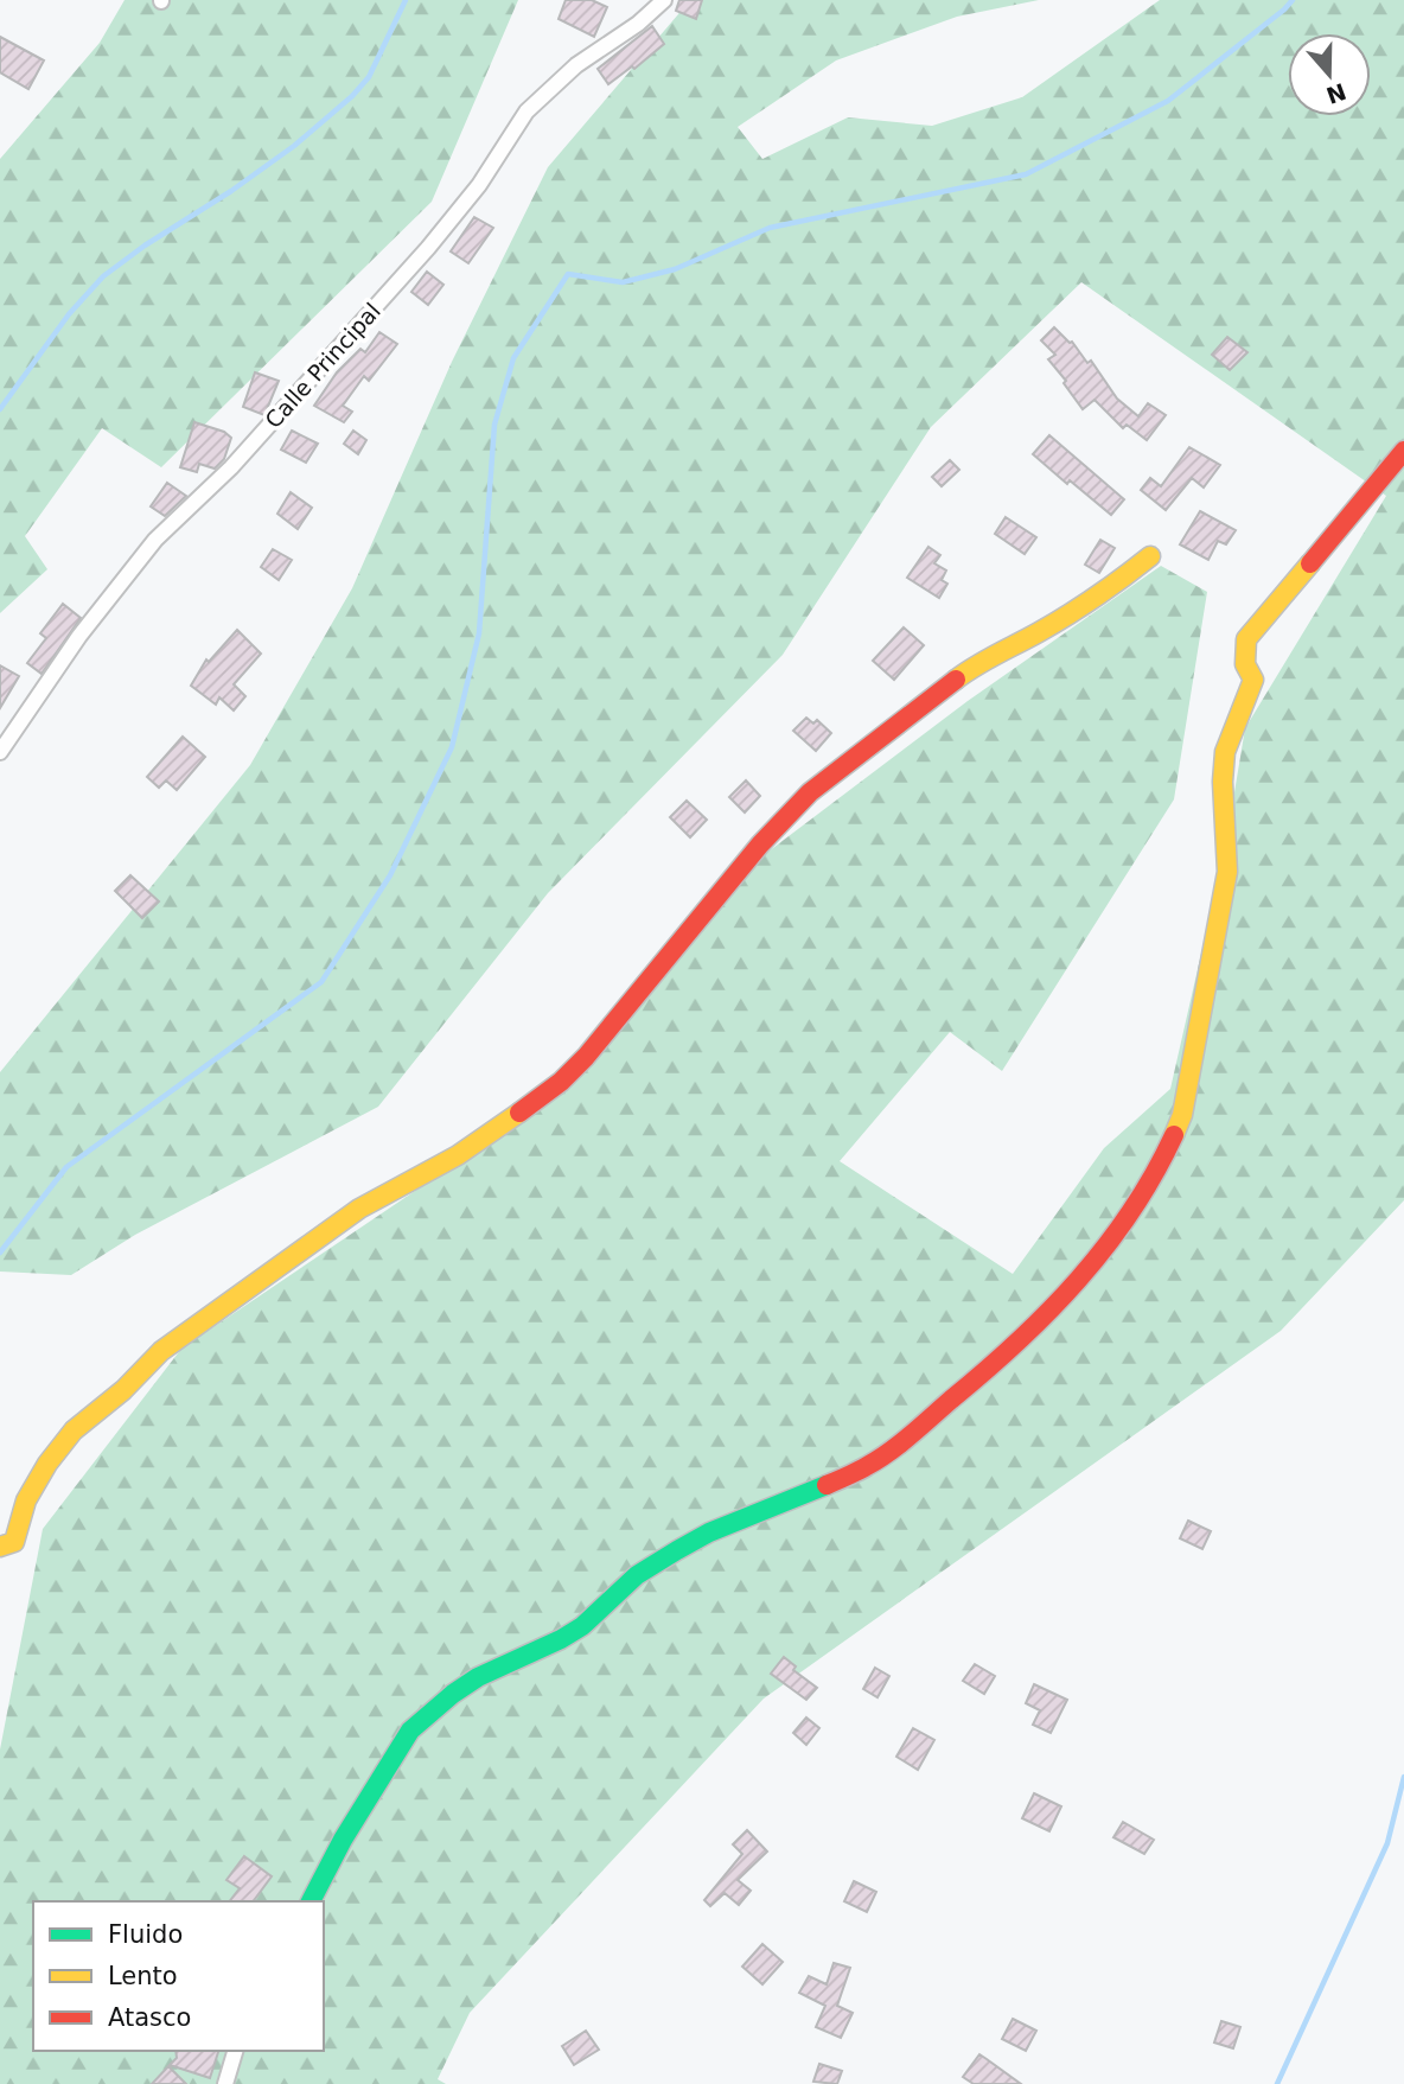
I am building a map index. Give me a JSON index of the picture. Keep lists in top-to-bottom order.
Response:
{
  "streets": {
    "street": ["Calle Principal"]
  },
  "legend": ["Fluido", "Lento", "Atasco"],
  "north": "bottom"
}
